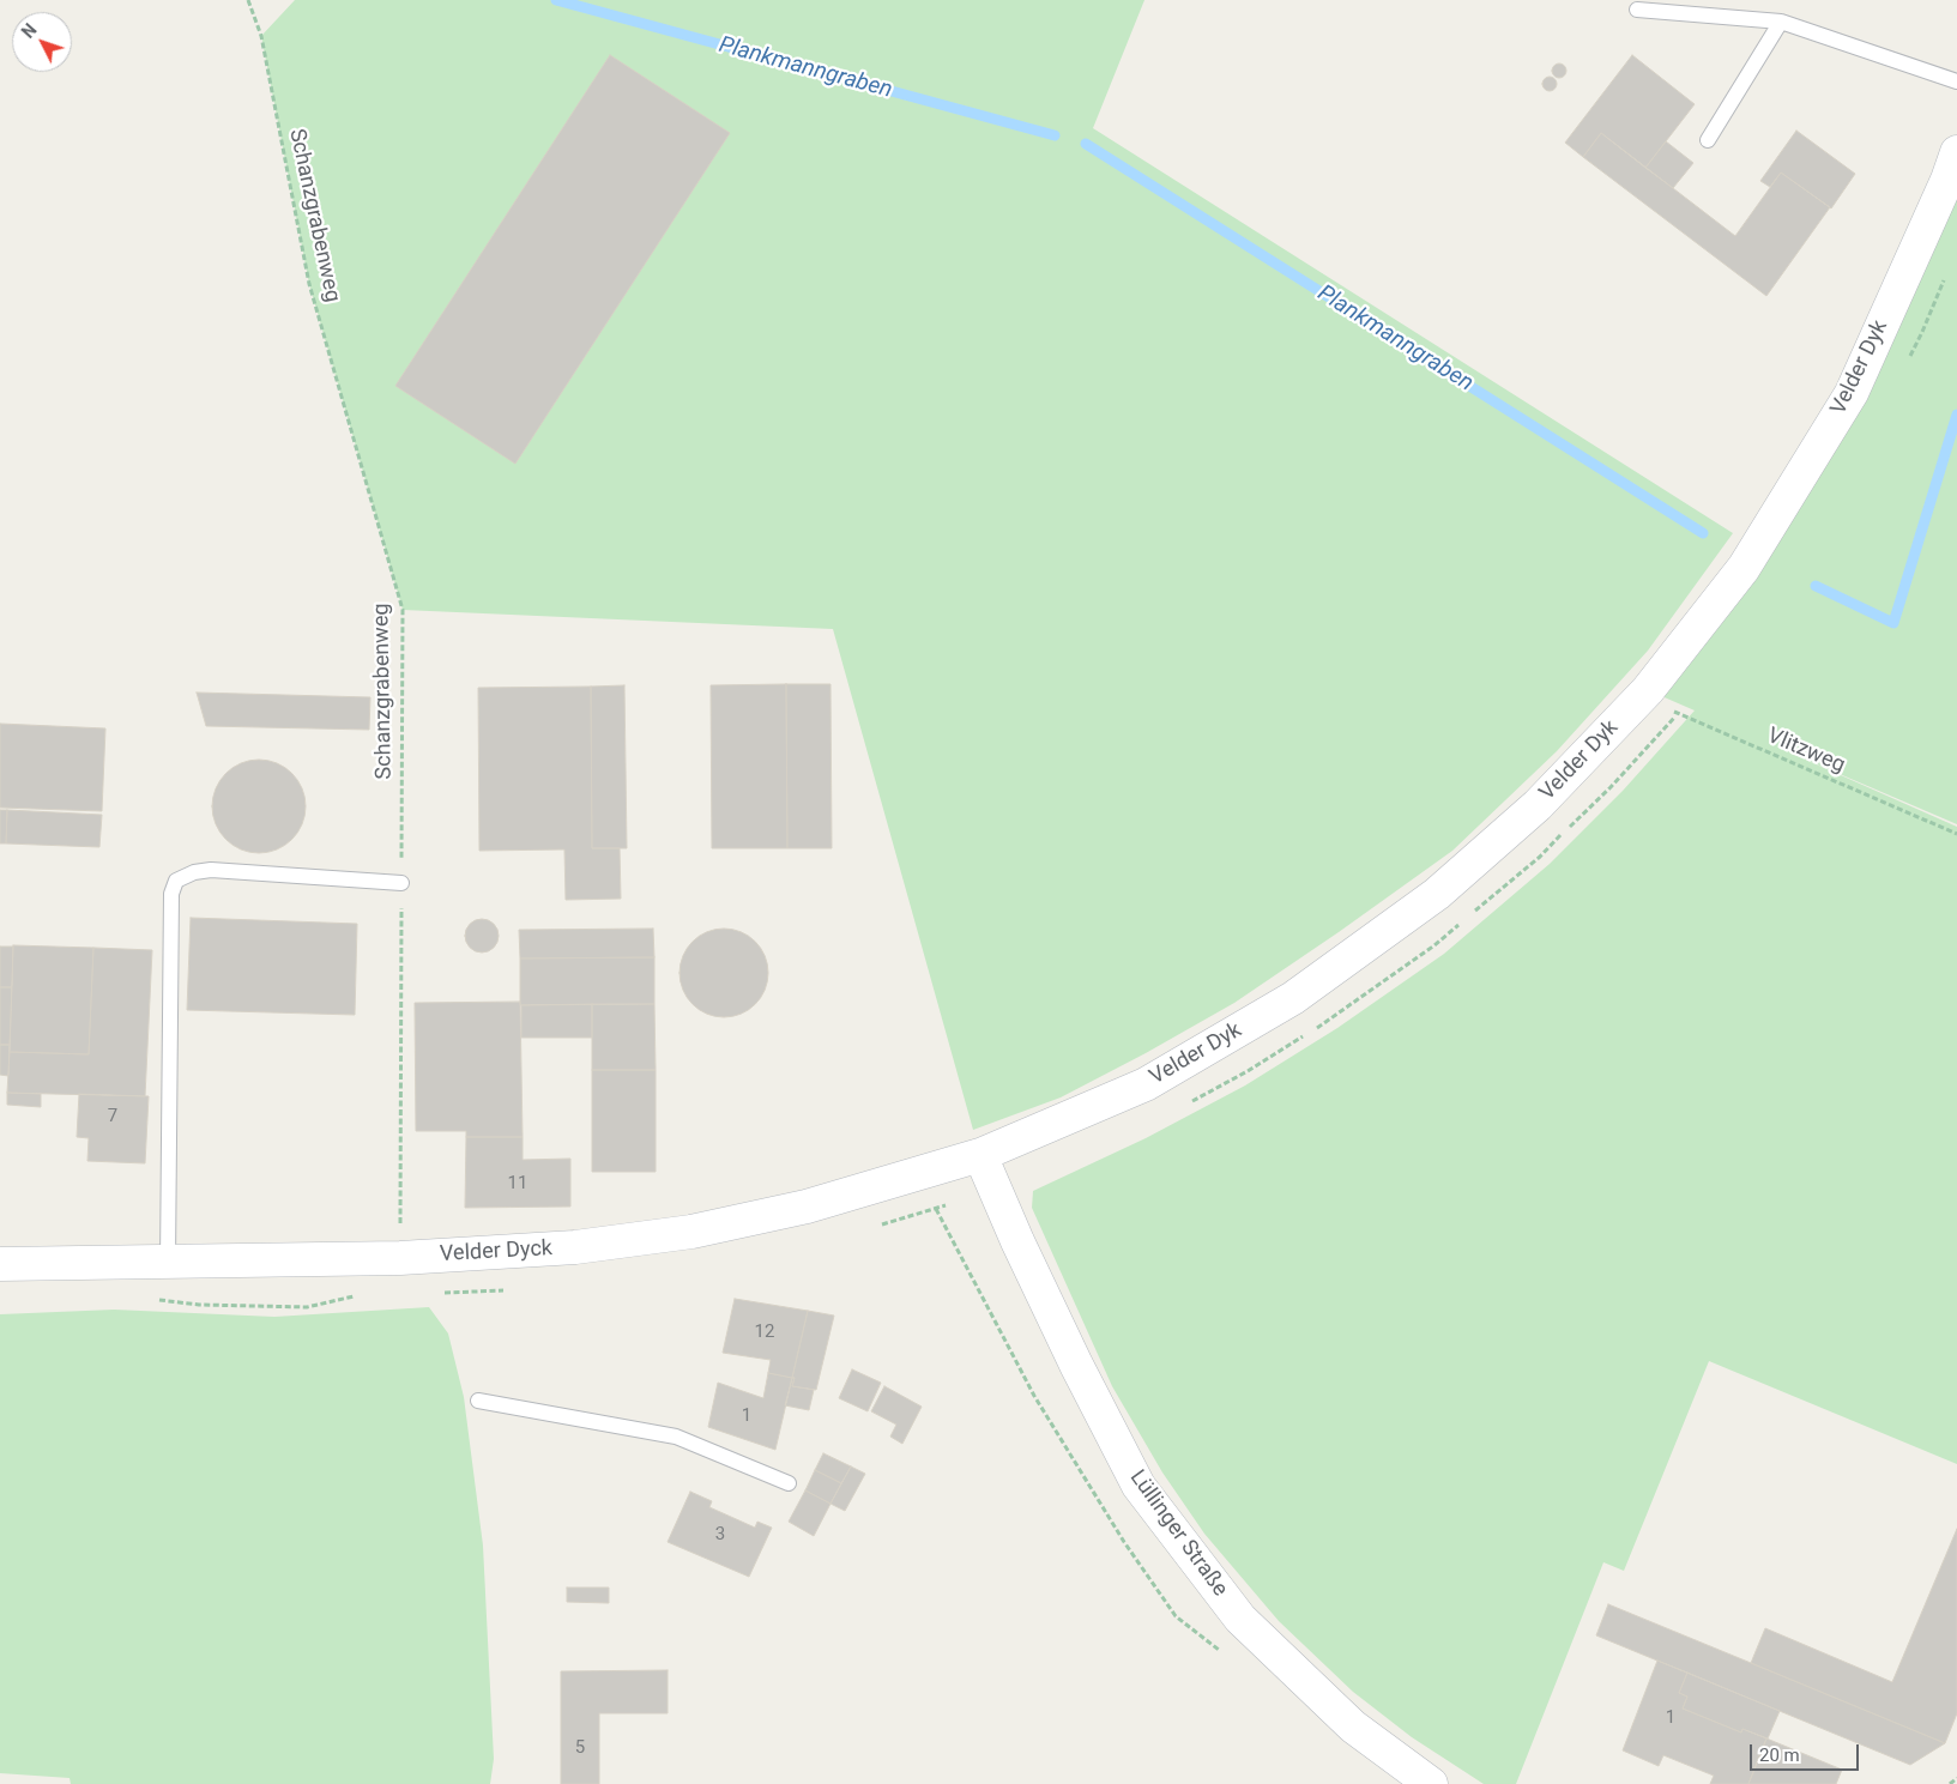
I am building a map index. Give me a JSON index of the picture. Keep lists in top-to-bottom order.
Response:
{
  "streets": {
    "main road": ["Velder Dyk", "Velder Dyck", "Lüllinger Straße"],
    "path": ["Schanzgrabenweg", "Vlitzweg"]
  },
  "crossings": [
    ["Schanzgrabenweg", "Velder Dyck"],
    ["Velder Dyk", "Vlitzweg"],
    ["Velder Dyk", "Velder Dyck"],
    ["Velder Dyk", "Lüllinger Straße"],
    ["Velder Dyck", "Lüllinger Straße"]
  ],
  "water": ["Plankmanngraben"],
  "house_numbers": [
    "7",
    "11",
    "12",
    "1",
    "3",
    "1",
    "5"
  ],
  "scale_bar": "20 m",
  "north": "top left"
}
